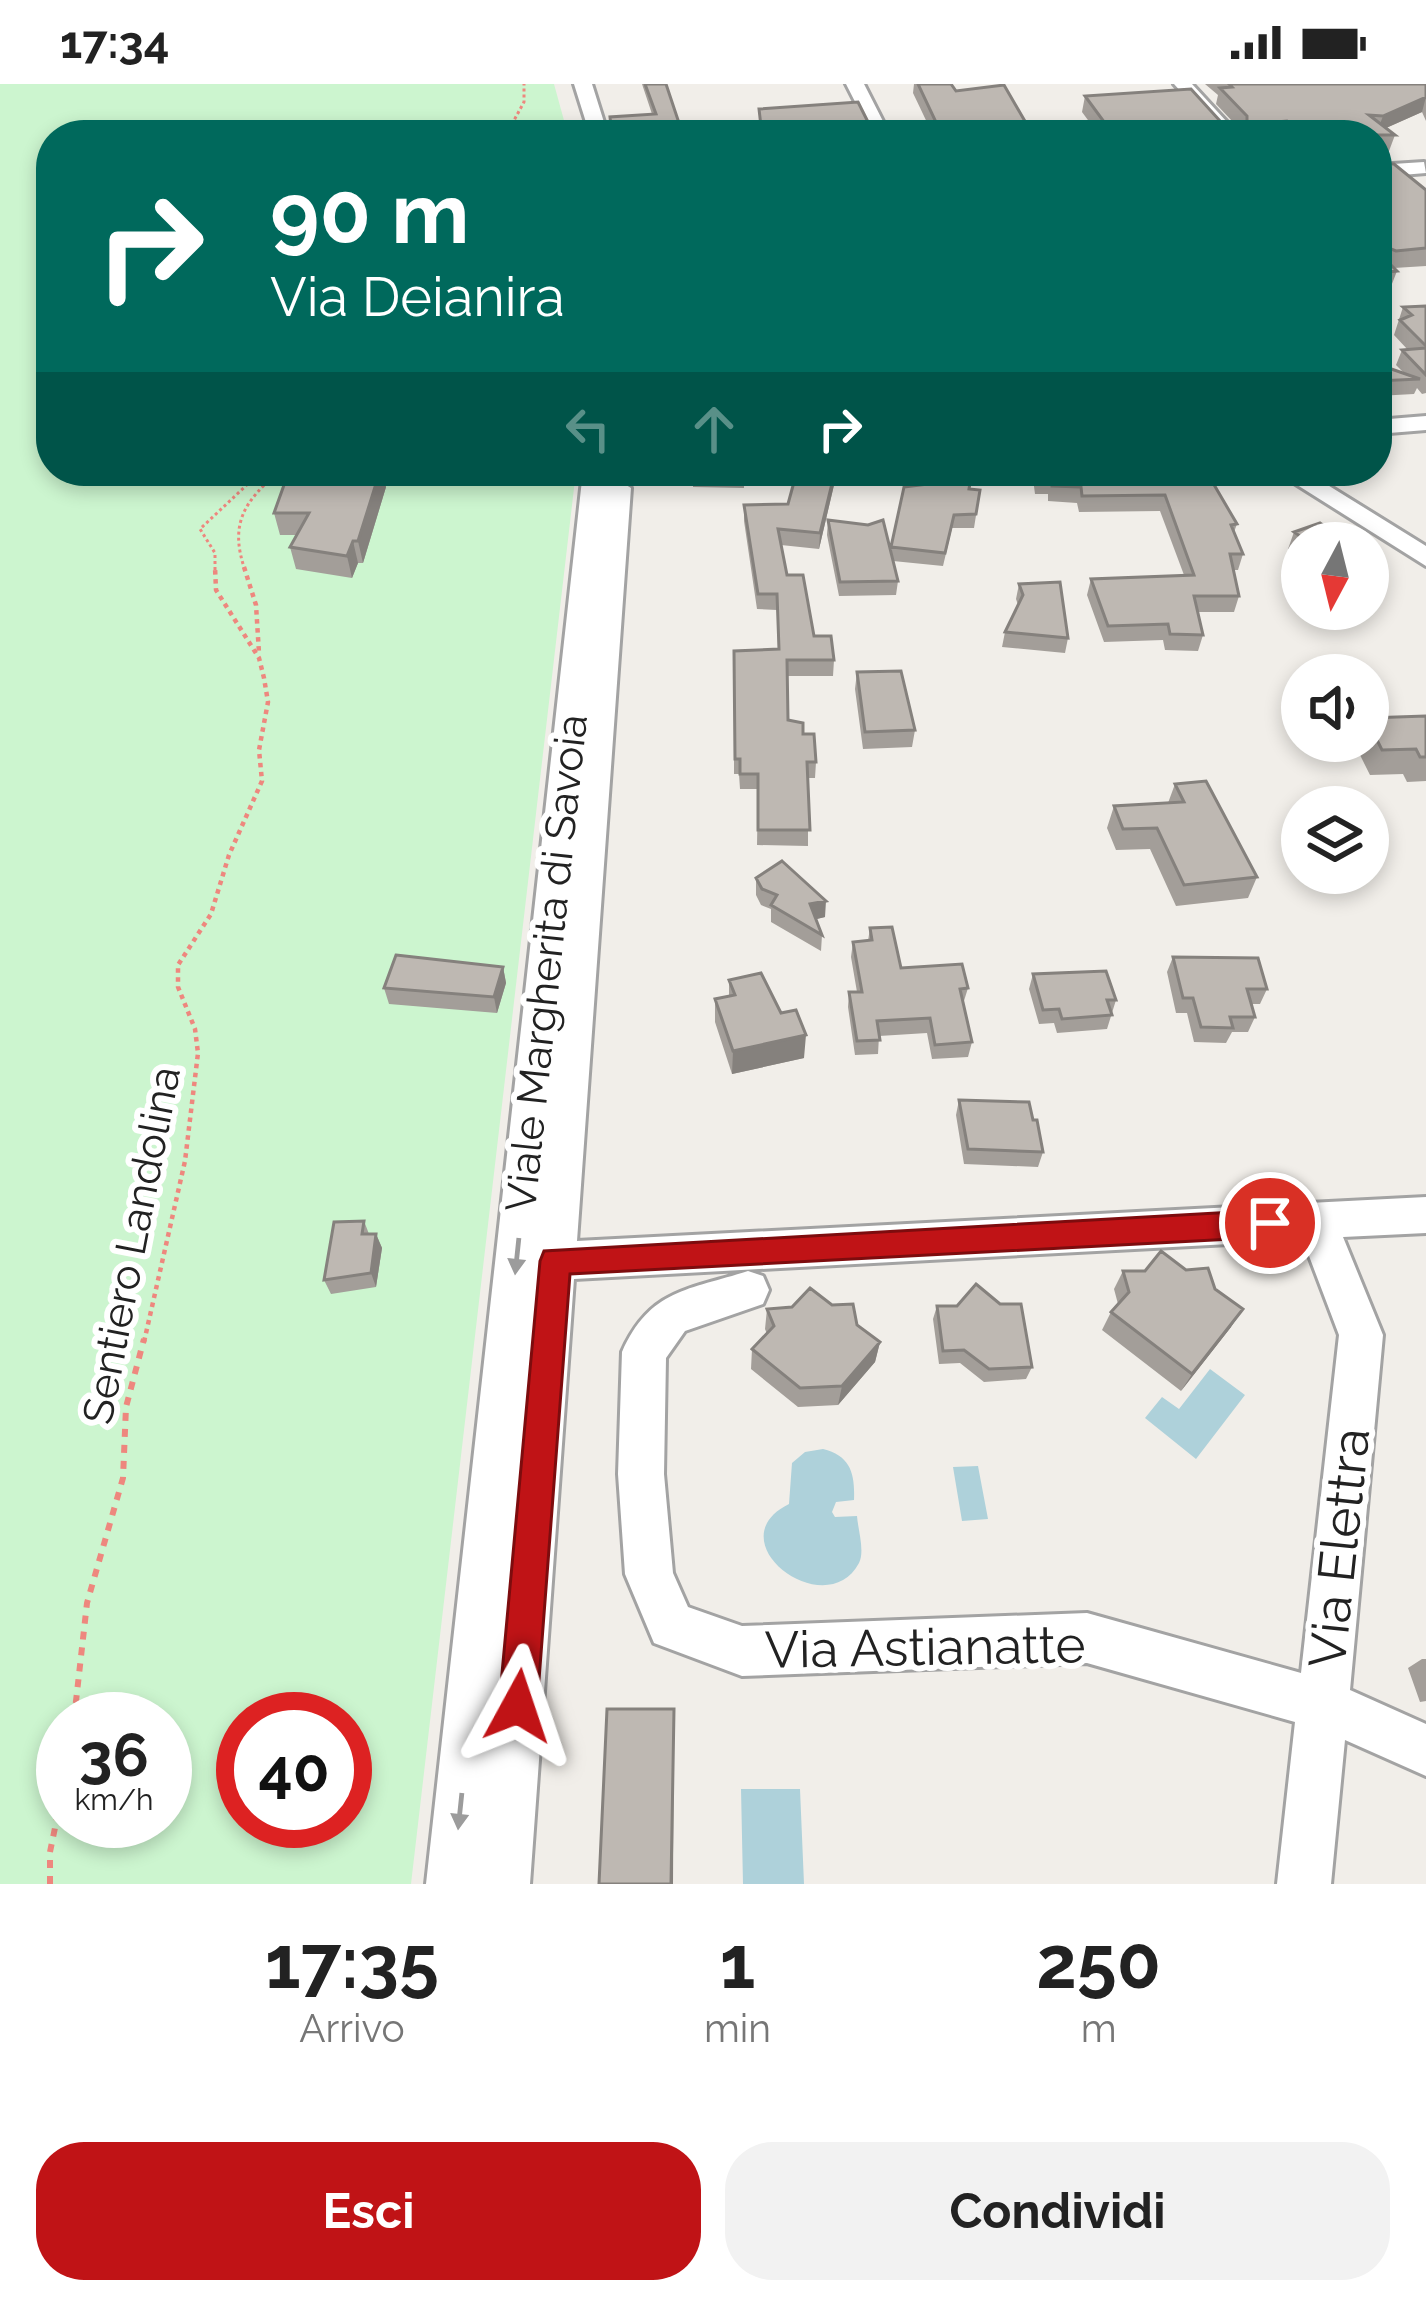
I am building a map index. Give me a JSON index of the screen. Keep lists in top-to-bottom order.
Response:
{
  "streets": {
    "street": ["Viale Margherita di Savoia", "Via Elettra", "Via Astianatte"],
    "path": ["Sentiero Landolina"]
  },
  "crossings": [
    ["Via Elettra", "Via Astianatte"]
  ],
  "north": "bottom",
  "page": {
    "status": "17:34",
    "turn": ["90 m", "Via Deianira"],
    "speed": "36 km/h",
    "limit": "40",
    "eta": [
      "17:35",
      "Arrivo",
      "1",
      "min",
      "250",
      "m"
    ],
    "buttons": ["Esci", "Condividi"]
  }
}
